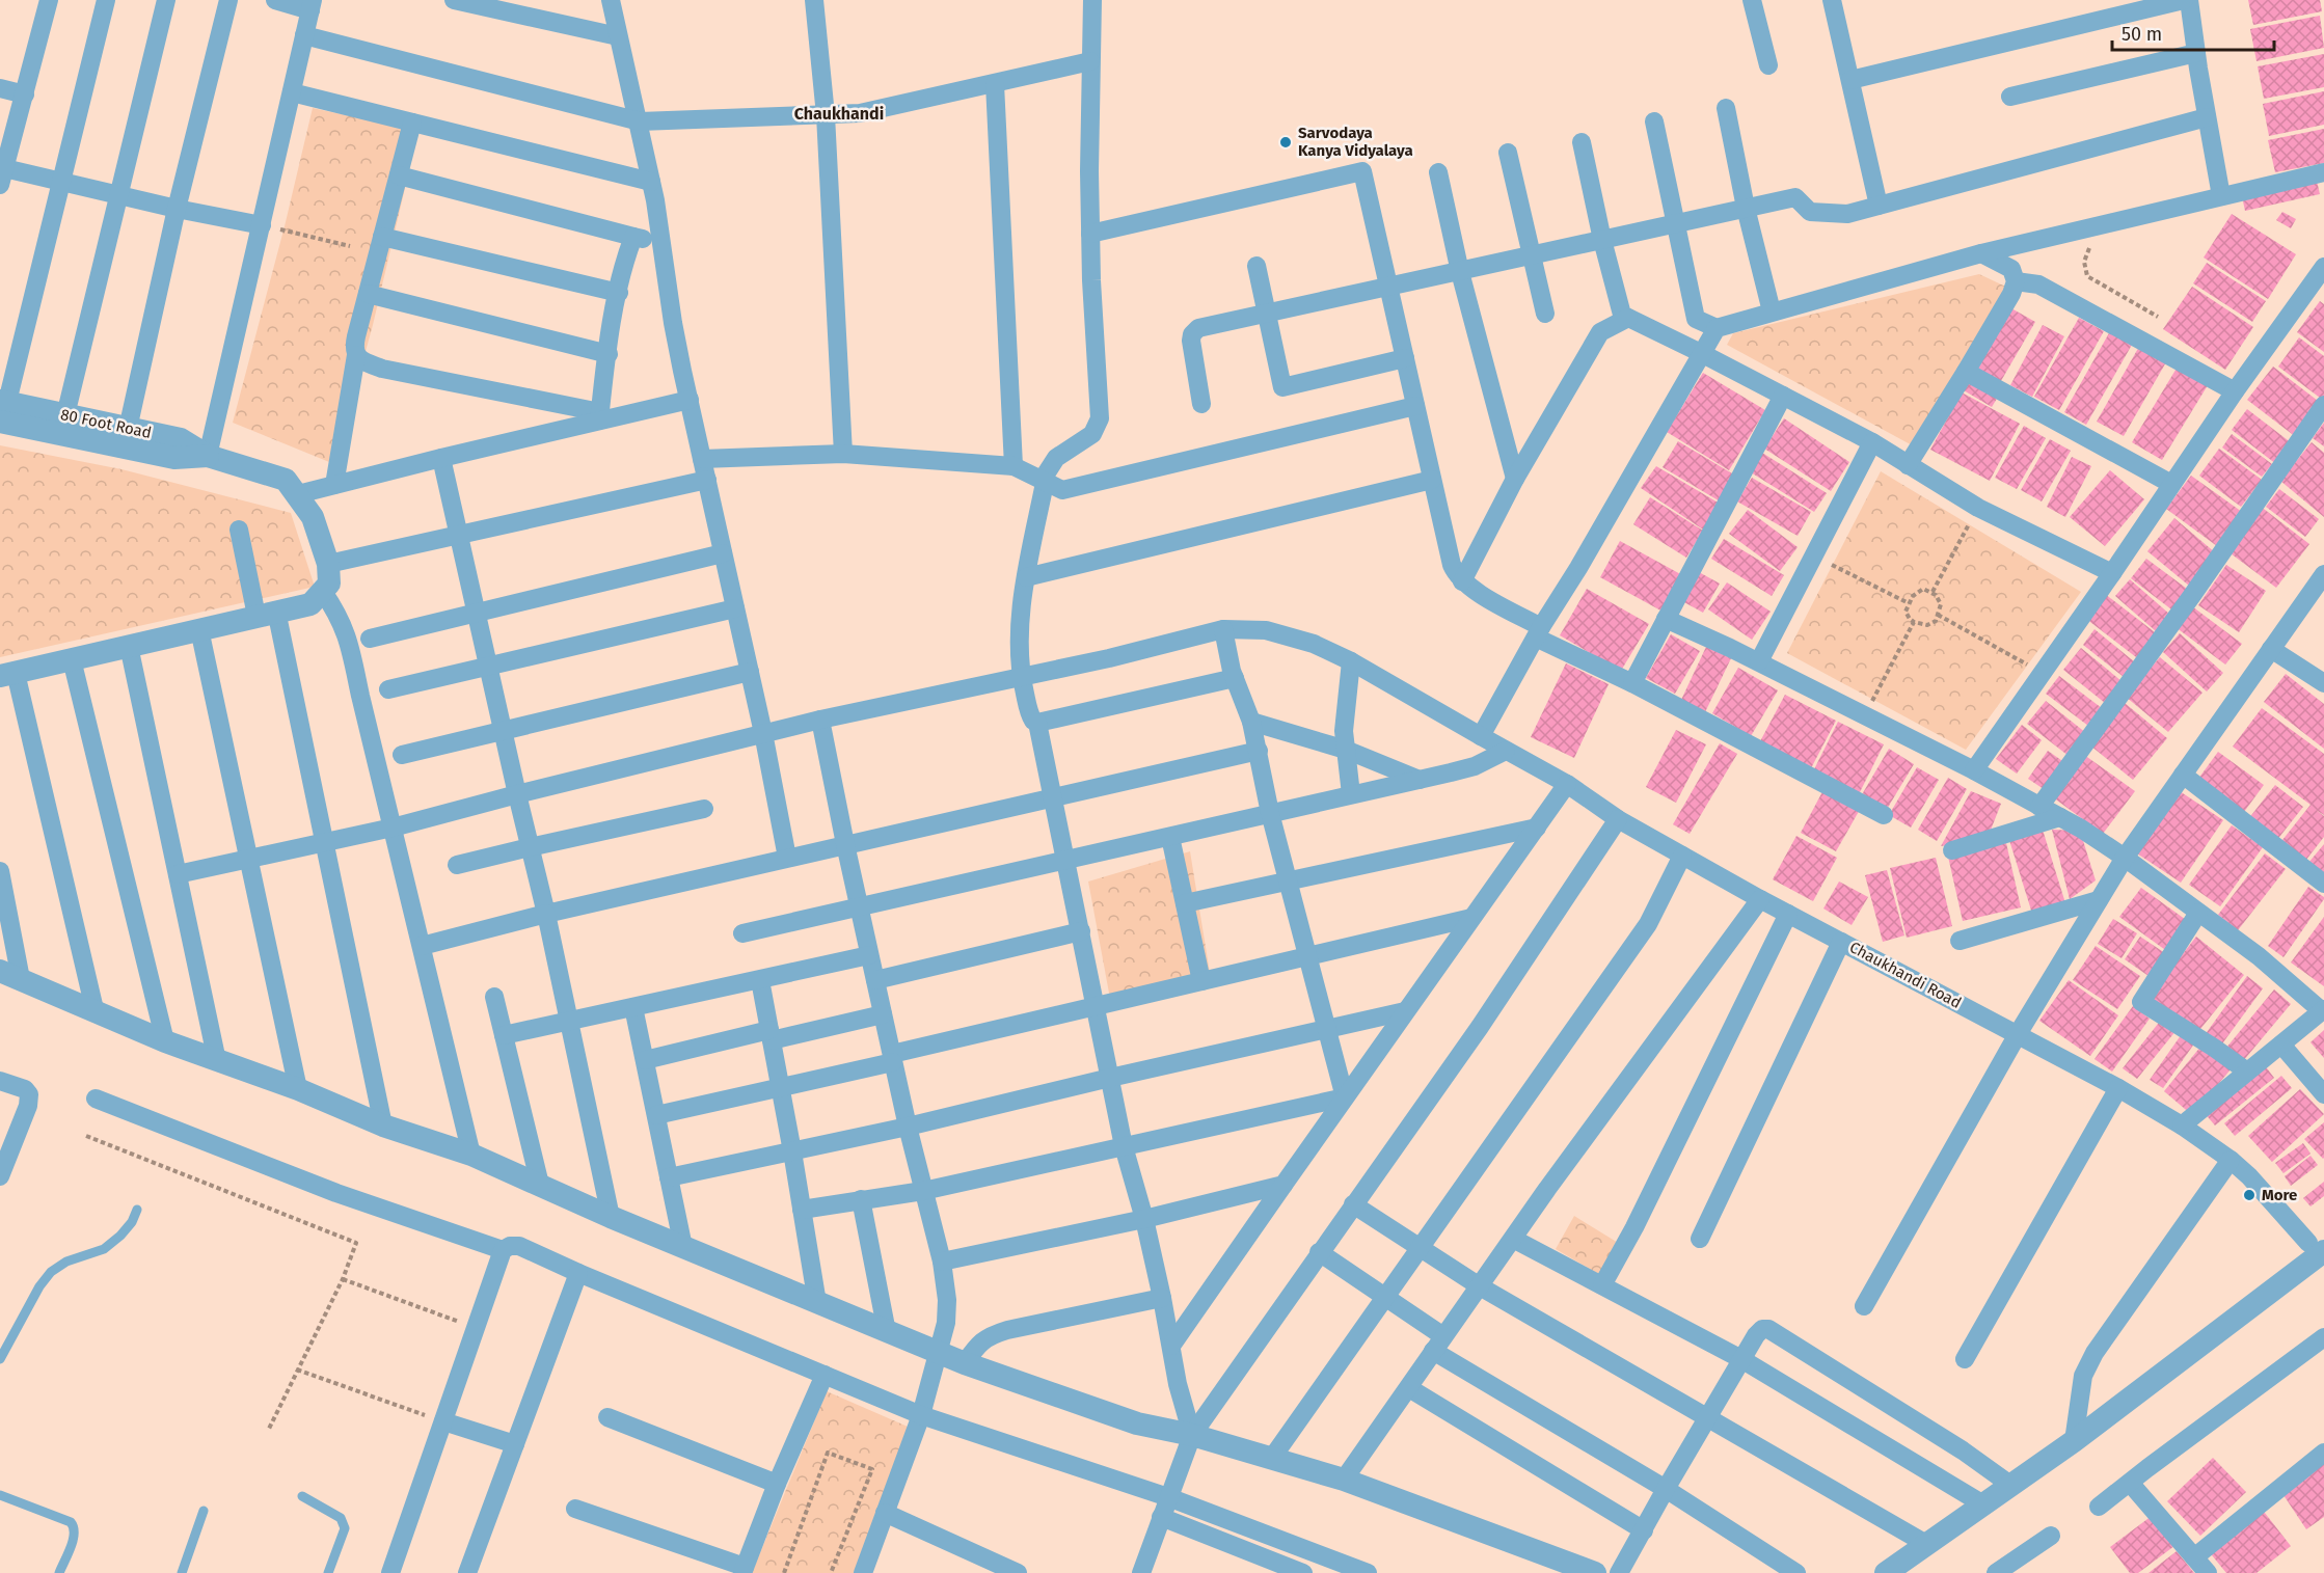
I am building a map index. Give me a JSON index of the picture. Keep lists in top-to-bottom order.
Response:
{
  "streets": {
    "street": ["80 Foot Road", "Chaukhandi Road"]
  },
  "districts": ["Chaukhandi"],
  "places": ["Sarvodaya Kanya Vidyalaya", "More"],
  "scale_bar": "50 m"
}
